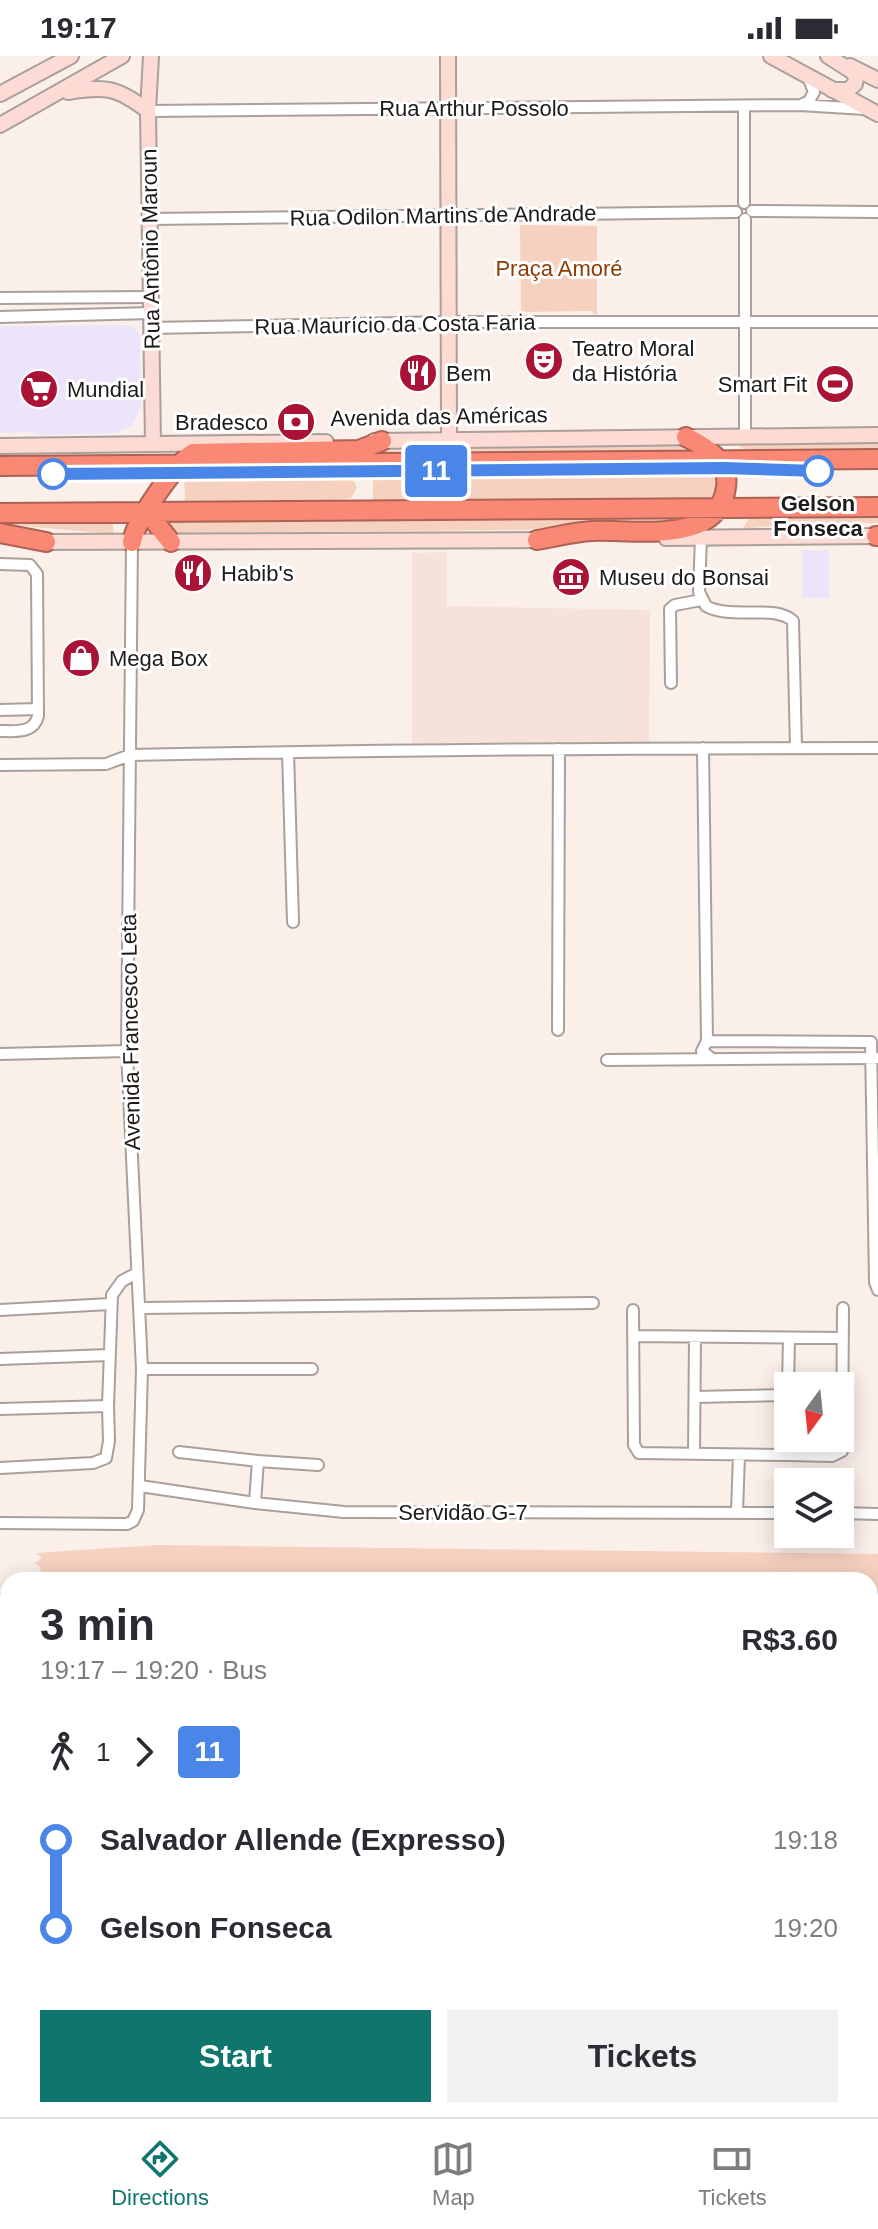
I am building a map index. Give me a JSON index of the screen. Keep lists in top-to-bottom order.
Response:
{
  "streets": {
    "main road": ["Rua Antônio Maroun", "Avenida das Américas"],
    "street": [
      "Rua Arthur Possolo",
      "Rua Odilon Martins de Andrade",
      "Rua Maurício da Costa Faria",
      "Avenida Francesco Leta",
      "Servidão G-7"
    ]
  },
  "crossings": [
    ["Rua Arthur Possolo", "Rua Antônio Maroun"],
    ["Rua Odilon Martins de Andrade", "Rua Antônio Maroun"],
    ["Rua Antônio Maroun", "Rua Maurício da Costa Faria"],
    ["Rua Antônio Maroun", "Avenida das Américas"],
    ["Avenida Francesco Leta", "Servidão G-7"]
  ],
  "parks": ["Praça Amoré"],
  "places": {
    "theatre": ["Teatro Moral da História"],
    "restaurant": ["Bem", "Habib's"],
    "sports": ["Smart Fit"],
    "supermarket": ["Mundial"],
    "bank": ["Bradesco"],
    "other": ["Gelson Fonseca"],
    "museum": ["Museu do Bonsai"],
    "shop": ["Mega Box"]
  },
  "lines": ["bus line 11"],
  "north": "bottom",
  "page": {
    "status": "19:17",
    "on_map": "11",
    "heading": ["3 min", "19:17 – 19:20 · Bus", "R$3.60"],
    "legs": ["1", "11"],
    "list": [
      {
        "name": "Salvador Allende (Expresso)",
        "value": "19:18"
      },
      {
        "name": "Gelson Fonseca",
        "value": "19:20"
      }
    ],
    "buttons": ["Start", "Tickets"],
    "tabs": ["Directions", "Map", "Tickets"]
  }
}
